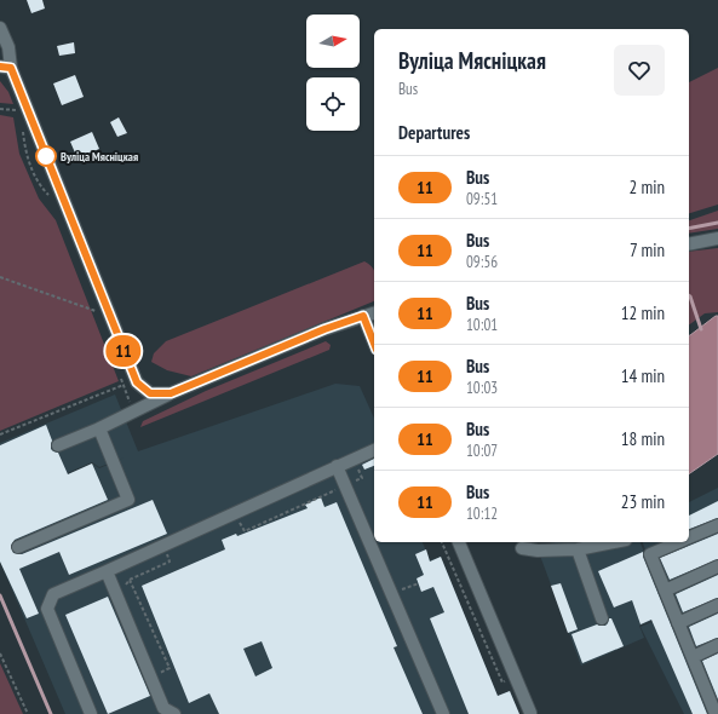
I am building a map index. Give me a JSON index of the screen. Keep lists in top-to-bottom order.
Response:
{
  "places": ["Вуліца Мясніцкая"],
  "lines": ["bus line 11"],
  "north": "right",
  "page": {
    "on_map": "11",
    "heading": [
      ["Вуліца Мясніцкая", "Bus"],
      "Departures"
    ],
    "list": [
      {
        "mark": "11",
        "name": "Bus",
        "note": "09:51",
        "value": "2 min"
      },
      {
        "mark": "11",
        "name": "Bus",
        "note": "09:56",
        "value": "7 min"
      },
      {
        "mark": "11",
        "name": "Bus",
        "note": "10:01",
        "value": "12 min"
      },
      {
        "mark": "11",
        "name": "Bus",
        "note": "10:03",
        "value": "14 min"
      },
      {
        "mark": "11",
        "name": "Bus",
        "note": "10:07",
        "value": "18 min"
      },
      {
        "mark": "11",
        "name": "Bus",
        "note": "10:12",
        "value": "23 min"
      }
    ]
  }
}
